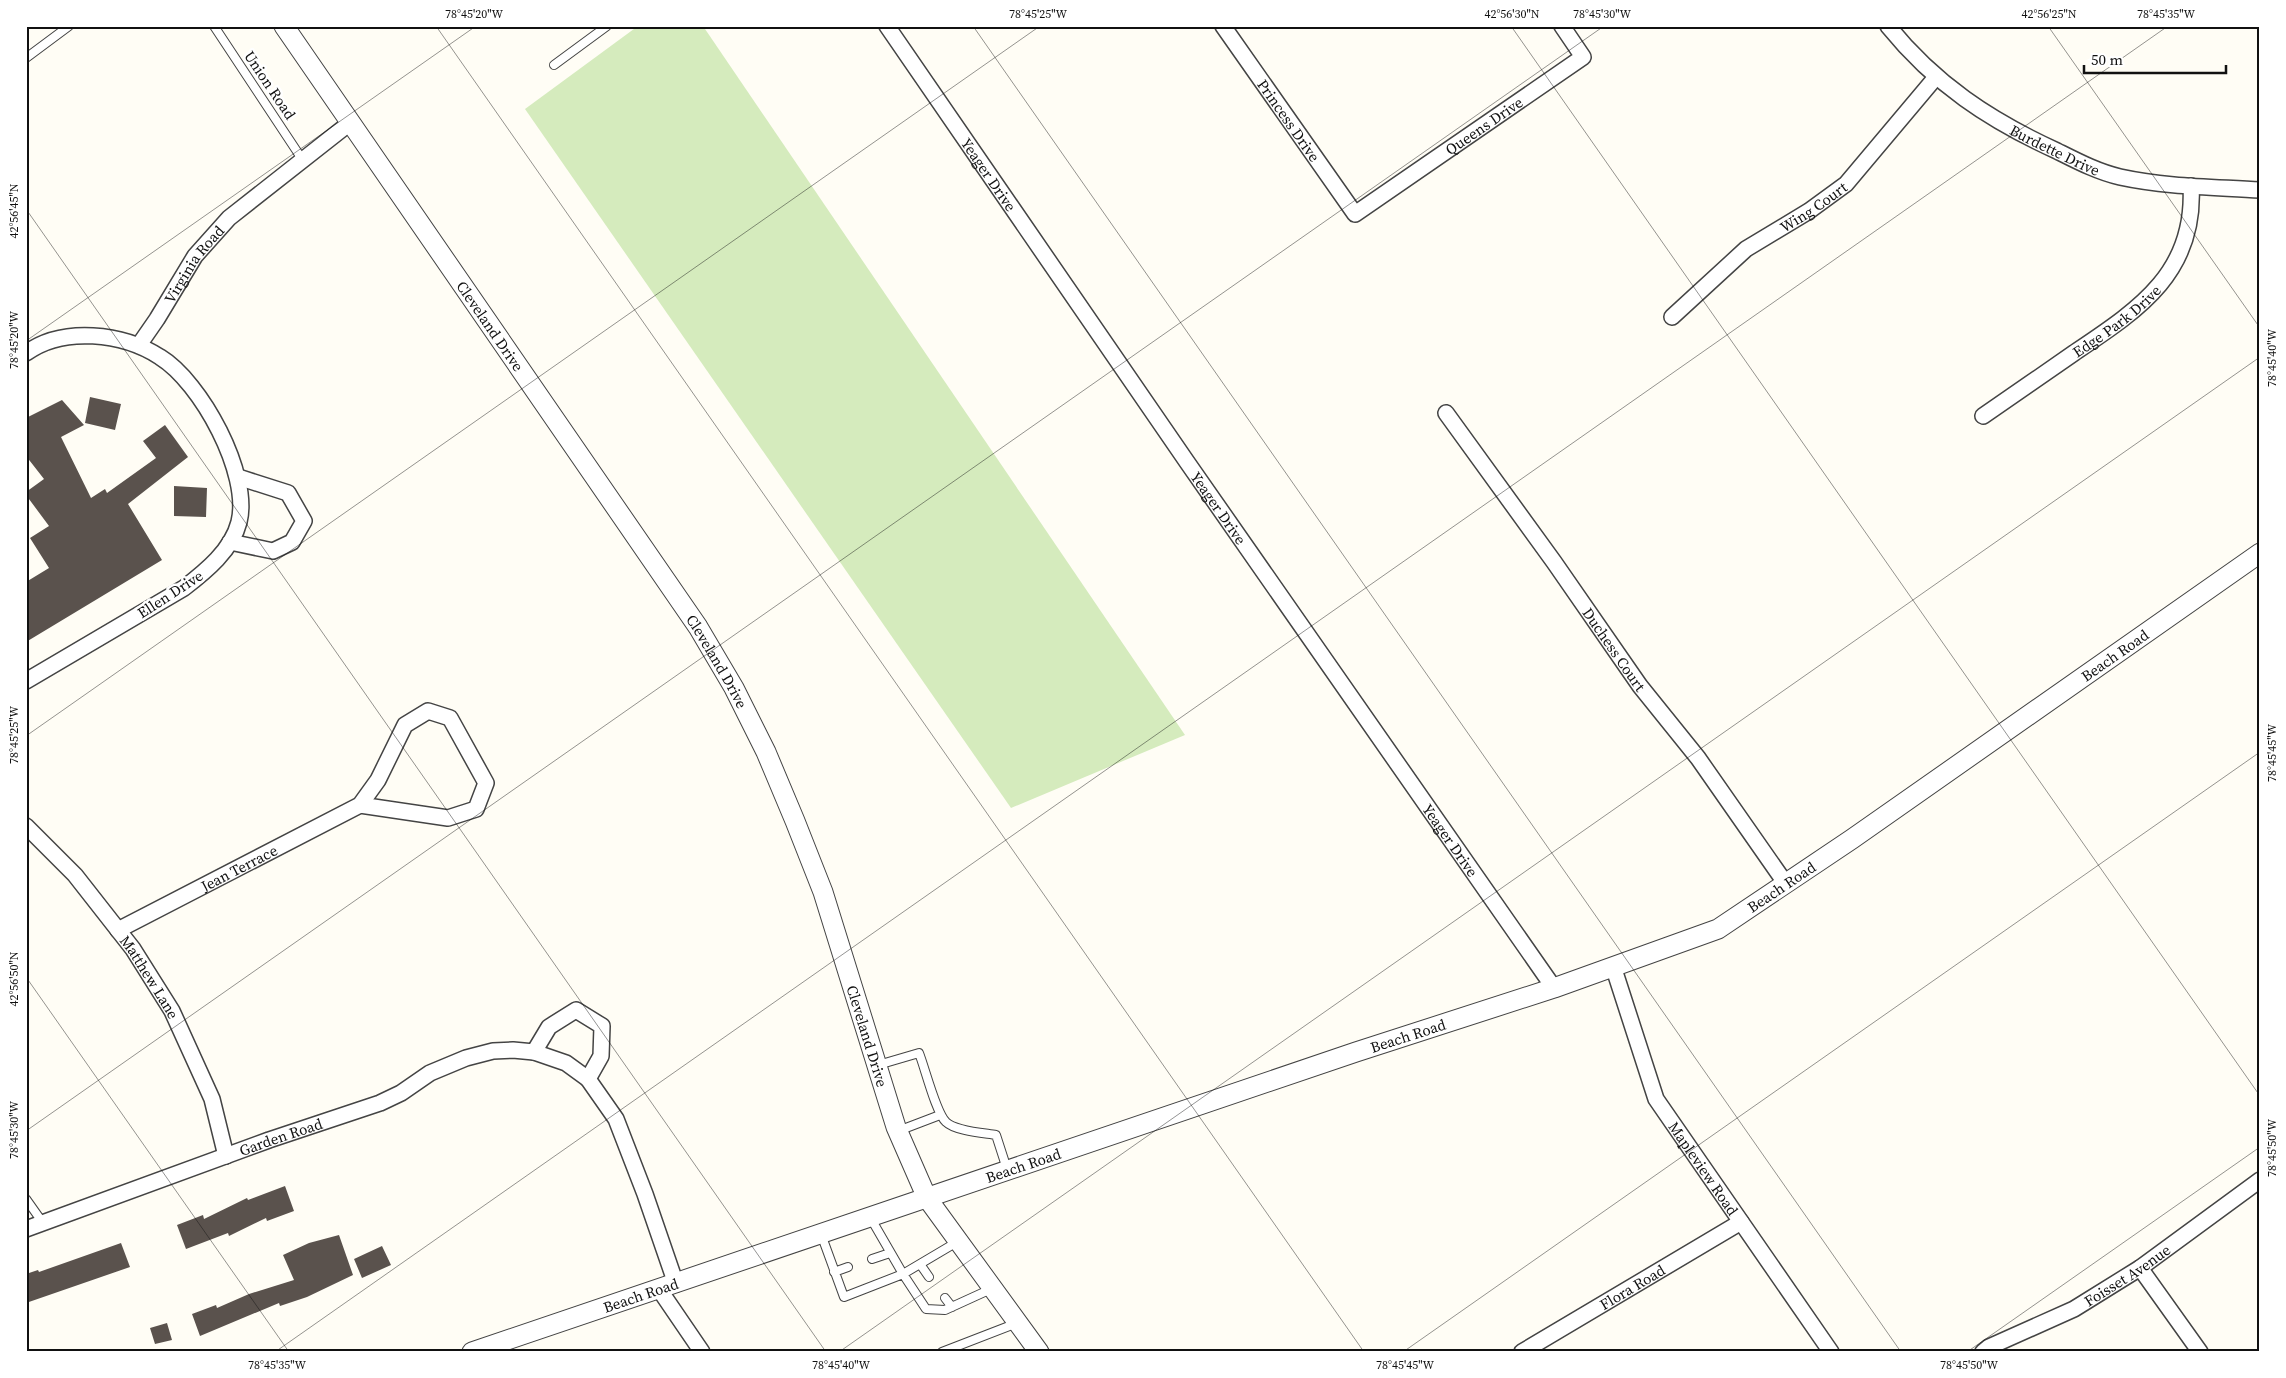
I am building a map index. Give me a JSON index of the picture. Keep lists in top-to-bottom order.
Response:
{
  "streets": {
    "street": [
      "Princess Drive",
      "Queens Drive",
      "Burdette Drive",
      "Yeager Drive",
      "Wing Court",
      "Virginia Road",
      "Edge Park Drive",
      "Cleveland Drive",
      "Ellen Drive",
      "Duchess Court",
      "Beach Road",
      "Jean Terrace",
      "Matthew Lane",
      "Garden Road",
      "Mapleview Road",
      "Foisset Avenue",
      "Flora Road"
    ],
    "lane": ["Union Road"]
  },
  "crossings": [
    ["Union Road", "Virginia Road"],
    ["Princess Drive", "Queens Drive"],
    ["Burdette Drive", "Wing Court"],
    ["Burdette Drive", "Edge Park Drive"],
    ["Yeager Drive", "Beach Road"],
    ["Virginia Road", "Cleveland Drive"],
    ["Virginia Road", "Ellen Drive"],
    ["Cleveland Drive", "Beach Road"],
    ["Duchess Court", "Beach Road"],
    ["Beach Road", "Garden Road"],
    ["Beach Road", "Mapleview Road"],
    ["Jean Terrace", "Matthew Lane"],
    ["Matthew Lane", "Garden Road"],
    ["Mapleview Road", "Flora Road"]
  ],
  "scale_bar": "50 m",
  "coordinates": [
    "78°45'20\"W",
    "78°45'25\"W",
    "42°56'30\"N",
    "78°45'30\"W",
    "42°56'25\"N",
    "78°45'35\"W",
    "42°56'45\"N",
    "78°45'40\"W",
    "78°45'45\"W",
    "42°56'50\"N",
    "78°45'50\"W"
  ]
}
